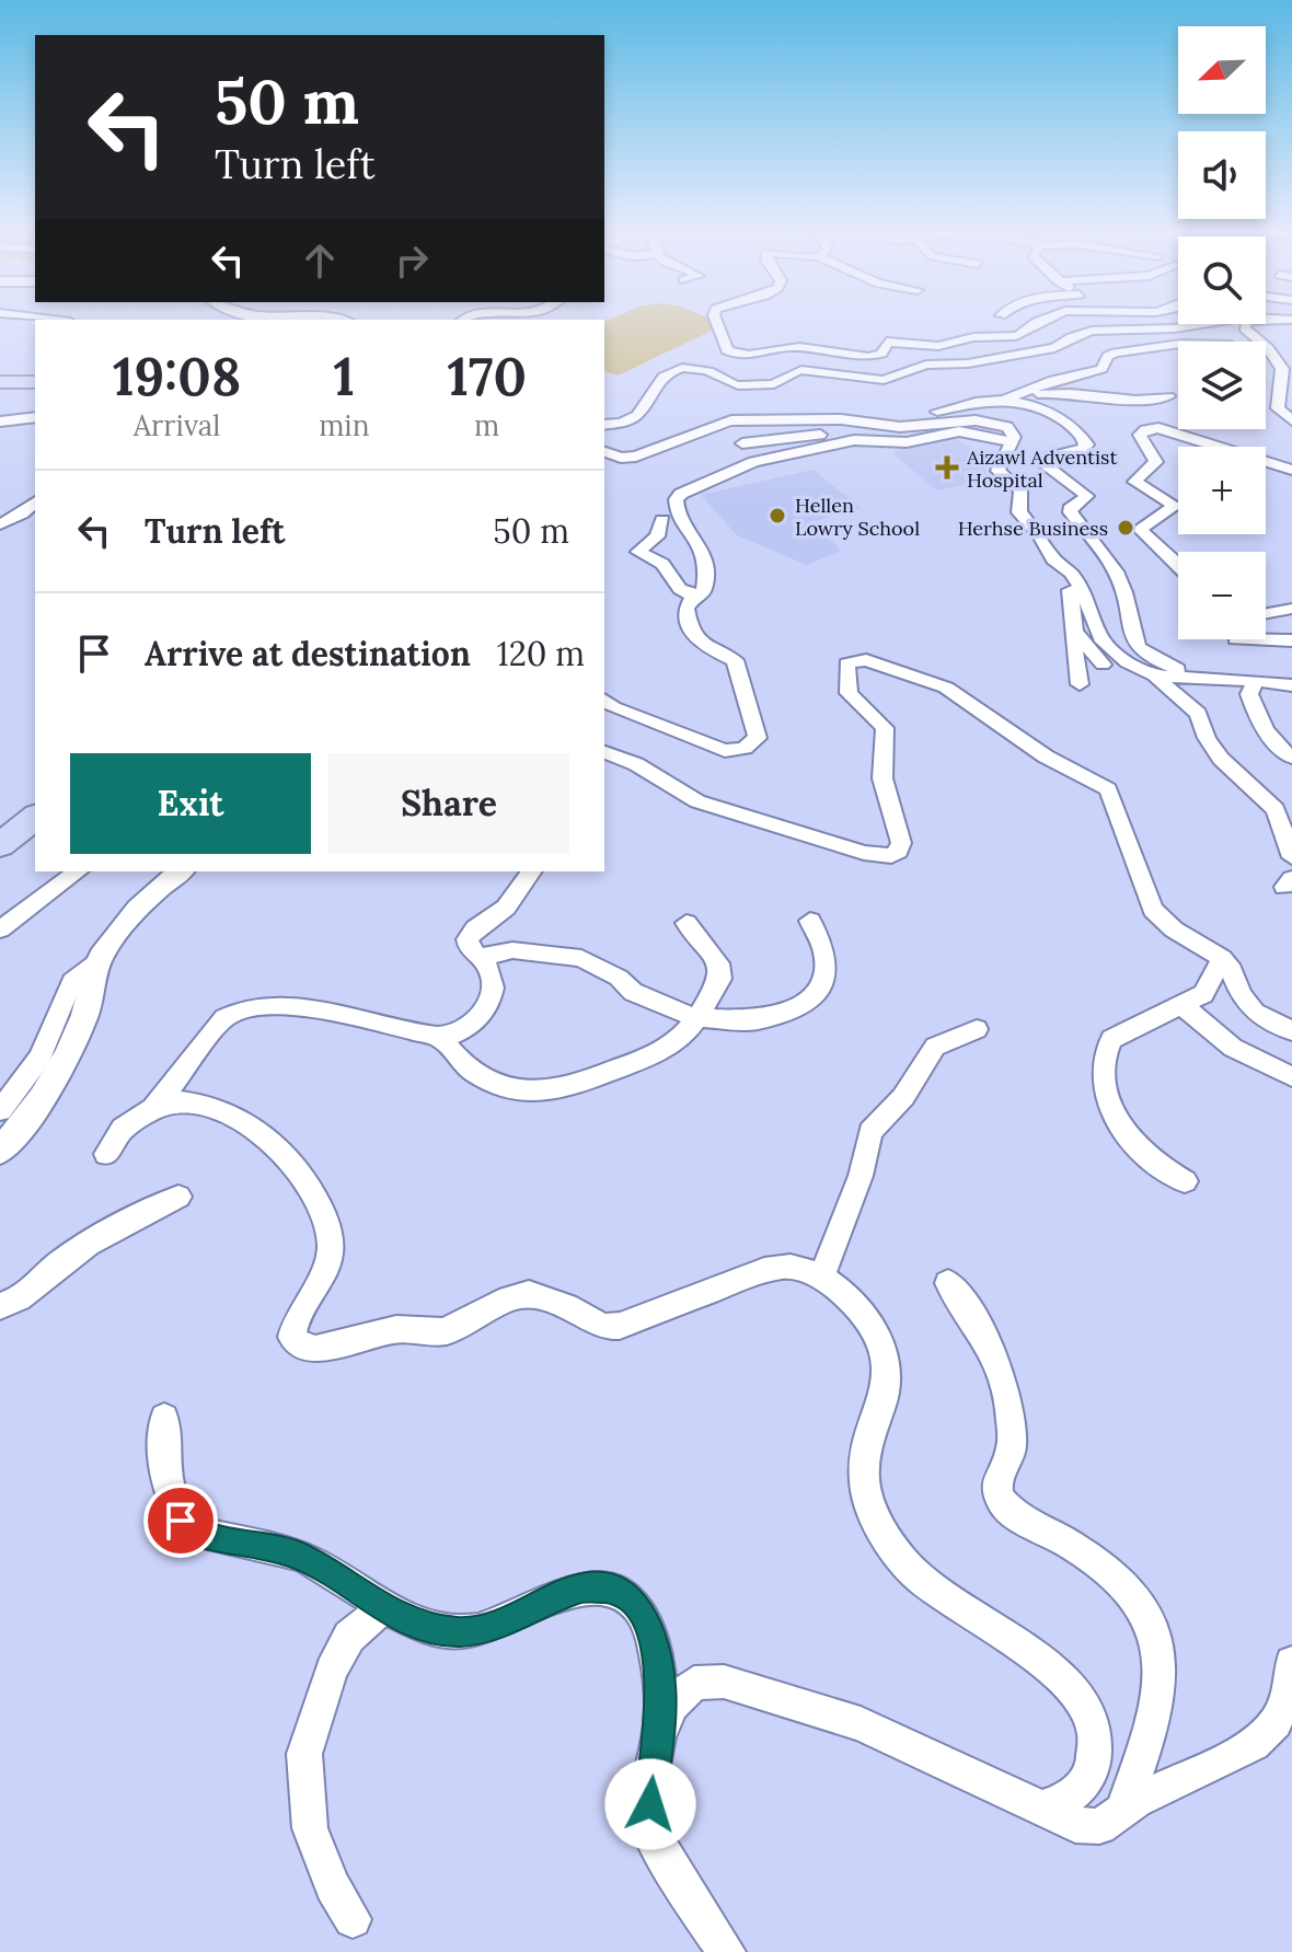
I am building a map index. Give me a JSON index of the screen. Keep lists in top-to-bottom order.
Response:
{
  "places": {
    "health": ["Aizawl Adventist Hospital"],
    "other": ["Hellen Lowry School", "Herhse Business"]
  },
  "north": "bottom left",
  "page": {
    "map_buttons": ["+", "−"],
    "turn": ["50 m", "Turn left"],
    "eta": [
      "19:08",
      "Arrival",
      "1",
      "min",
      "170",
      "m"
    ],
    "list": [
      {
        "name": "Turn left",
        "value": "50 m"
      },
      {
        "name": "Arrive at destination",
        "value": "120 m"
      }
    ],
    "buttons": ["Exit", "Share"]
  }
}
